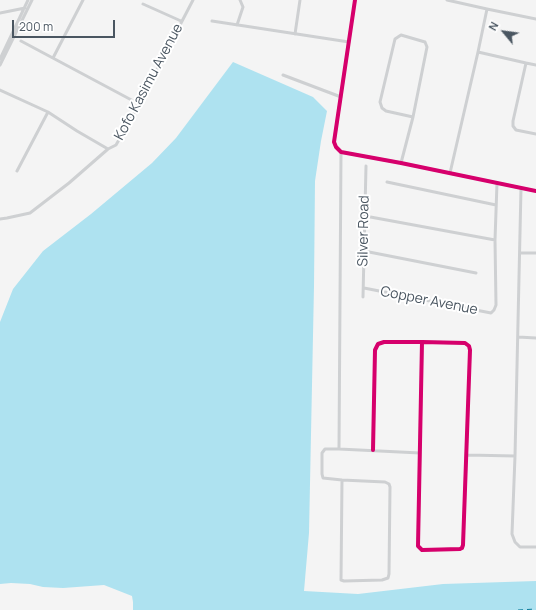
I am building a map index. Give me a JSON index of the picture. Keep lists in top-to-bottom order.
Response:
{
  "streets": {
    "street": ["Kofo Kasimu Avenue", "Silver Road", "Copper Avenue"]
  },
  "crossings": [
    ["Silver Road", "Copper Avenue"]
  ],
  "scale_bar": "200 m",
  "north": "top left"
}
